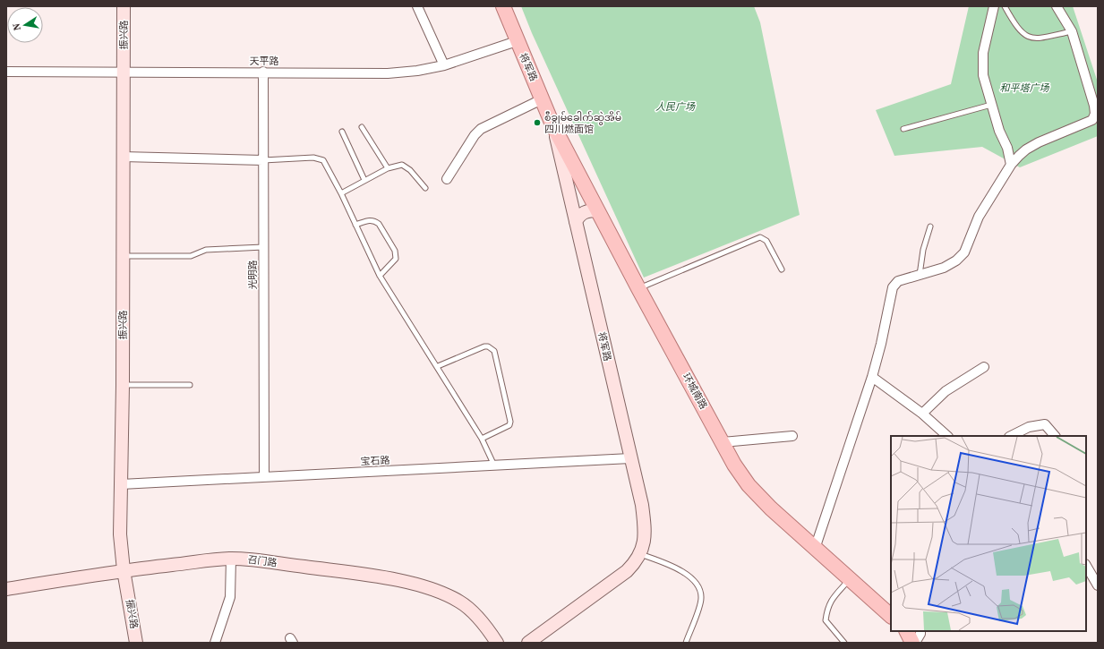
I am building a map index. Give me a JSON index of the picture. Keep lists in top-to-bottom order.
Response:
{
  "streets": {
    "main road": [
      "振兴路",
      "将军路",
      "环城南路",
      "召门路"
    ],
    "street": ["天平路", "光明路", "宝石路"]
  },
  "crossings": [
    ["振兴路", "天平路"],
    ["振兴路", "宝石路"],
    ["振兴路", "召门路"],
    ["天平路", "将军路"],
    ["天平路", "光明路"],
    ["将军路", "环城南路"],
    ["将军路", "宝石路"],
    ["光明路", "宝石路"]
  ],
  "parks": ["和平塔广场", "人民广场"],
  "places": ["စီချွမ်ခေါက်ဆွဲအိမ် 四川燃面馆"],
  "north": "left"
}
